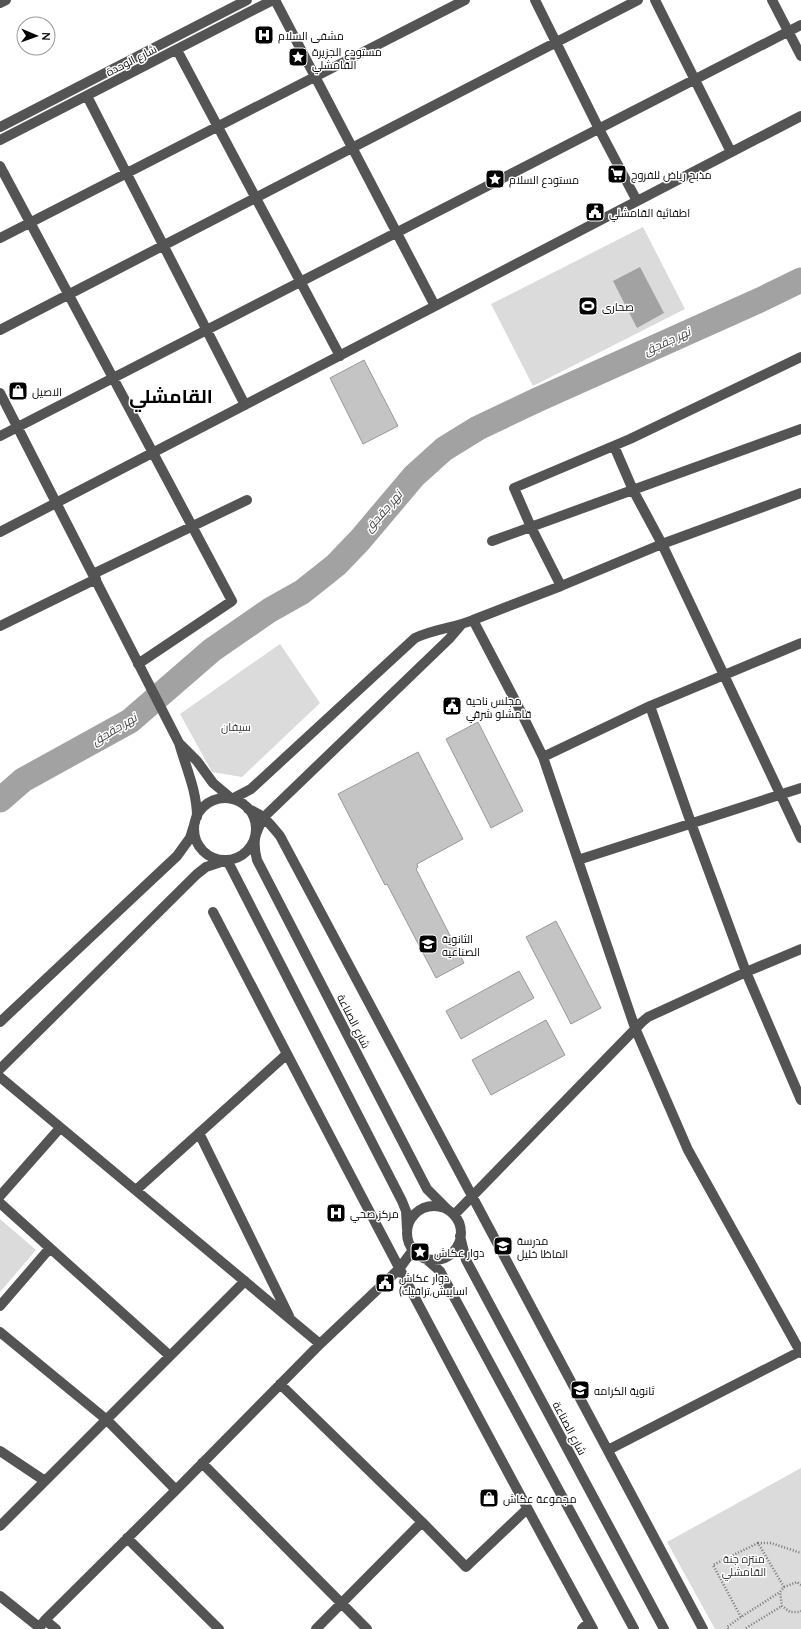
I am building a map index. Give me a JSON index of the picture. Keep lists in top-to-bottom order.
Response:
{
  "streets": {
    "street": ["شارع الوحدة", "شارع الصناعة"]
  },
  "districts": ["القامشلي"],
  "water": ["نهر جقجق"],
  "parks": ["سيفان", "منتزه جنة القامشلي"],
  "places": {
    "hospital": ["مشفى السلام", "مركز صحي"],
    "place": ["مستودع الجزيرة القامشلي", "مستودع السلام", "دوار عكاش"],
    "supermarket": ["مذبح رياض للفروج"],
    "public building": ["اطفائية القامشلي", "مجلس ناحية قامشلو شرقي", "دوار عكاش (اساييش٫ترافيك"],
    "sports": ["صحارى"],
    "shop": ["الاصيل", "مجموعة عكاش"],
    "school or university": ["الثانوية الصناعيه", "مدرسة الماظا خليل", "ثانوية الكرامه"]
  },
  "north": "right"
}
